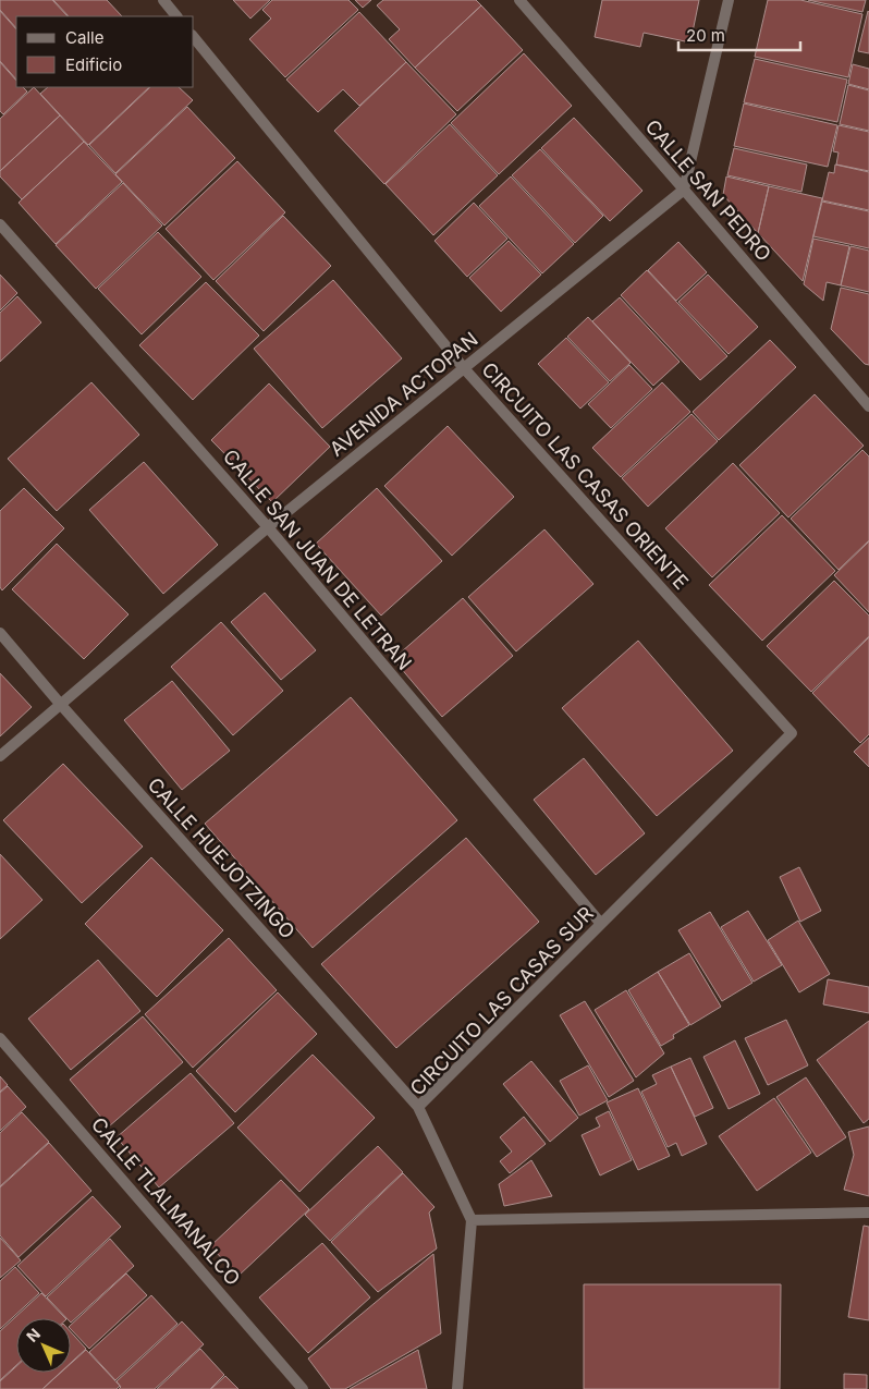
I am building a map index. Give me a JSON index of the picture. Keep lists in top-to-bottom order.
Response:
{
  "streets": {
    "street": [
      "CALLE SAN PEDRO",
      "AVENIDA ACTOPAN",
      "CIRCUITO LAS CASAS ORIENTE",
      "CALLE SAN JUAN DE LETRAN",
      "CALLE HUEJOTZINGO",
      "CIRCUITO LAS CASAS SUR",
      "CALLE TLALMANALCO"
    ]
  },
  "crossings": [
    ["CALLE SAN PEDRO", "AVENIDA ACTOPAN"],
    ["AVENIDA ACTOPAN", "CIRCUITO LAS CASAS ORIENTE"],
    ["AVENIDA ACTOPAN", "CALLE SAN JUAN DE LETRAN"],
    ["AVENIDA ACTOPAN", "CALLE HUEJOTZINGO"],
    ["CIRCUITO LAS CASAS ORIENTE", "CIRCUITO LAS CASAS SUR"],
    ["CALLE SAN JUAN DE LETRAN", "CIRCUITO LAS CASAS SUR"],
    ["CALLE HUEJOTZINGO", "CIRCUITO LAS CASAS SUR"]
  ],
  "legend": ["Calle", "Edificio"],
  "scale_bar": "20 m",
  "north": "top left"
}
